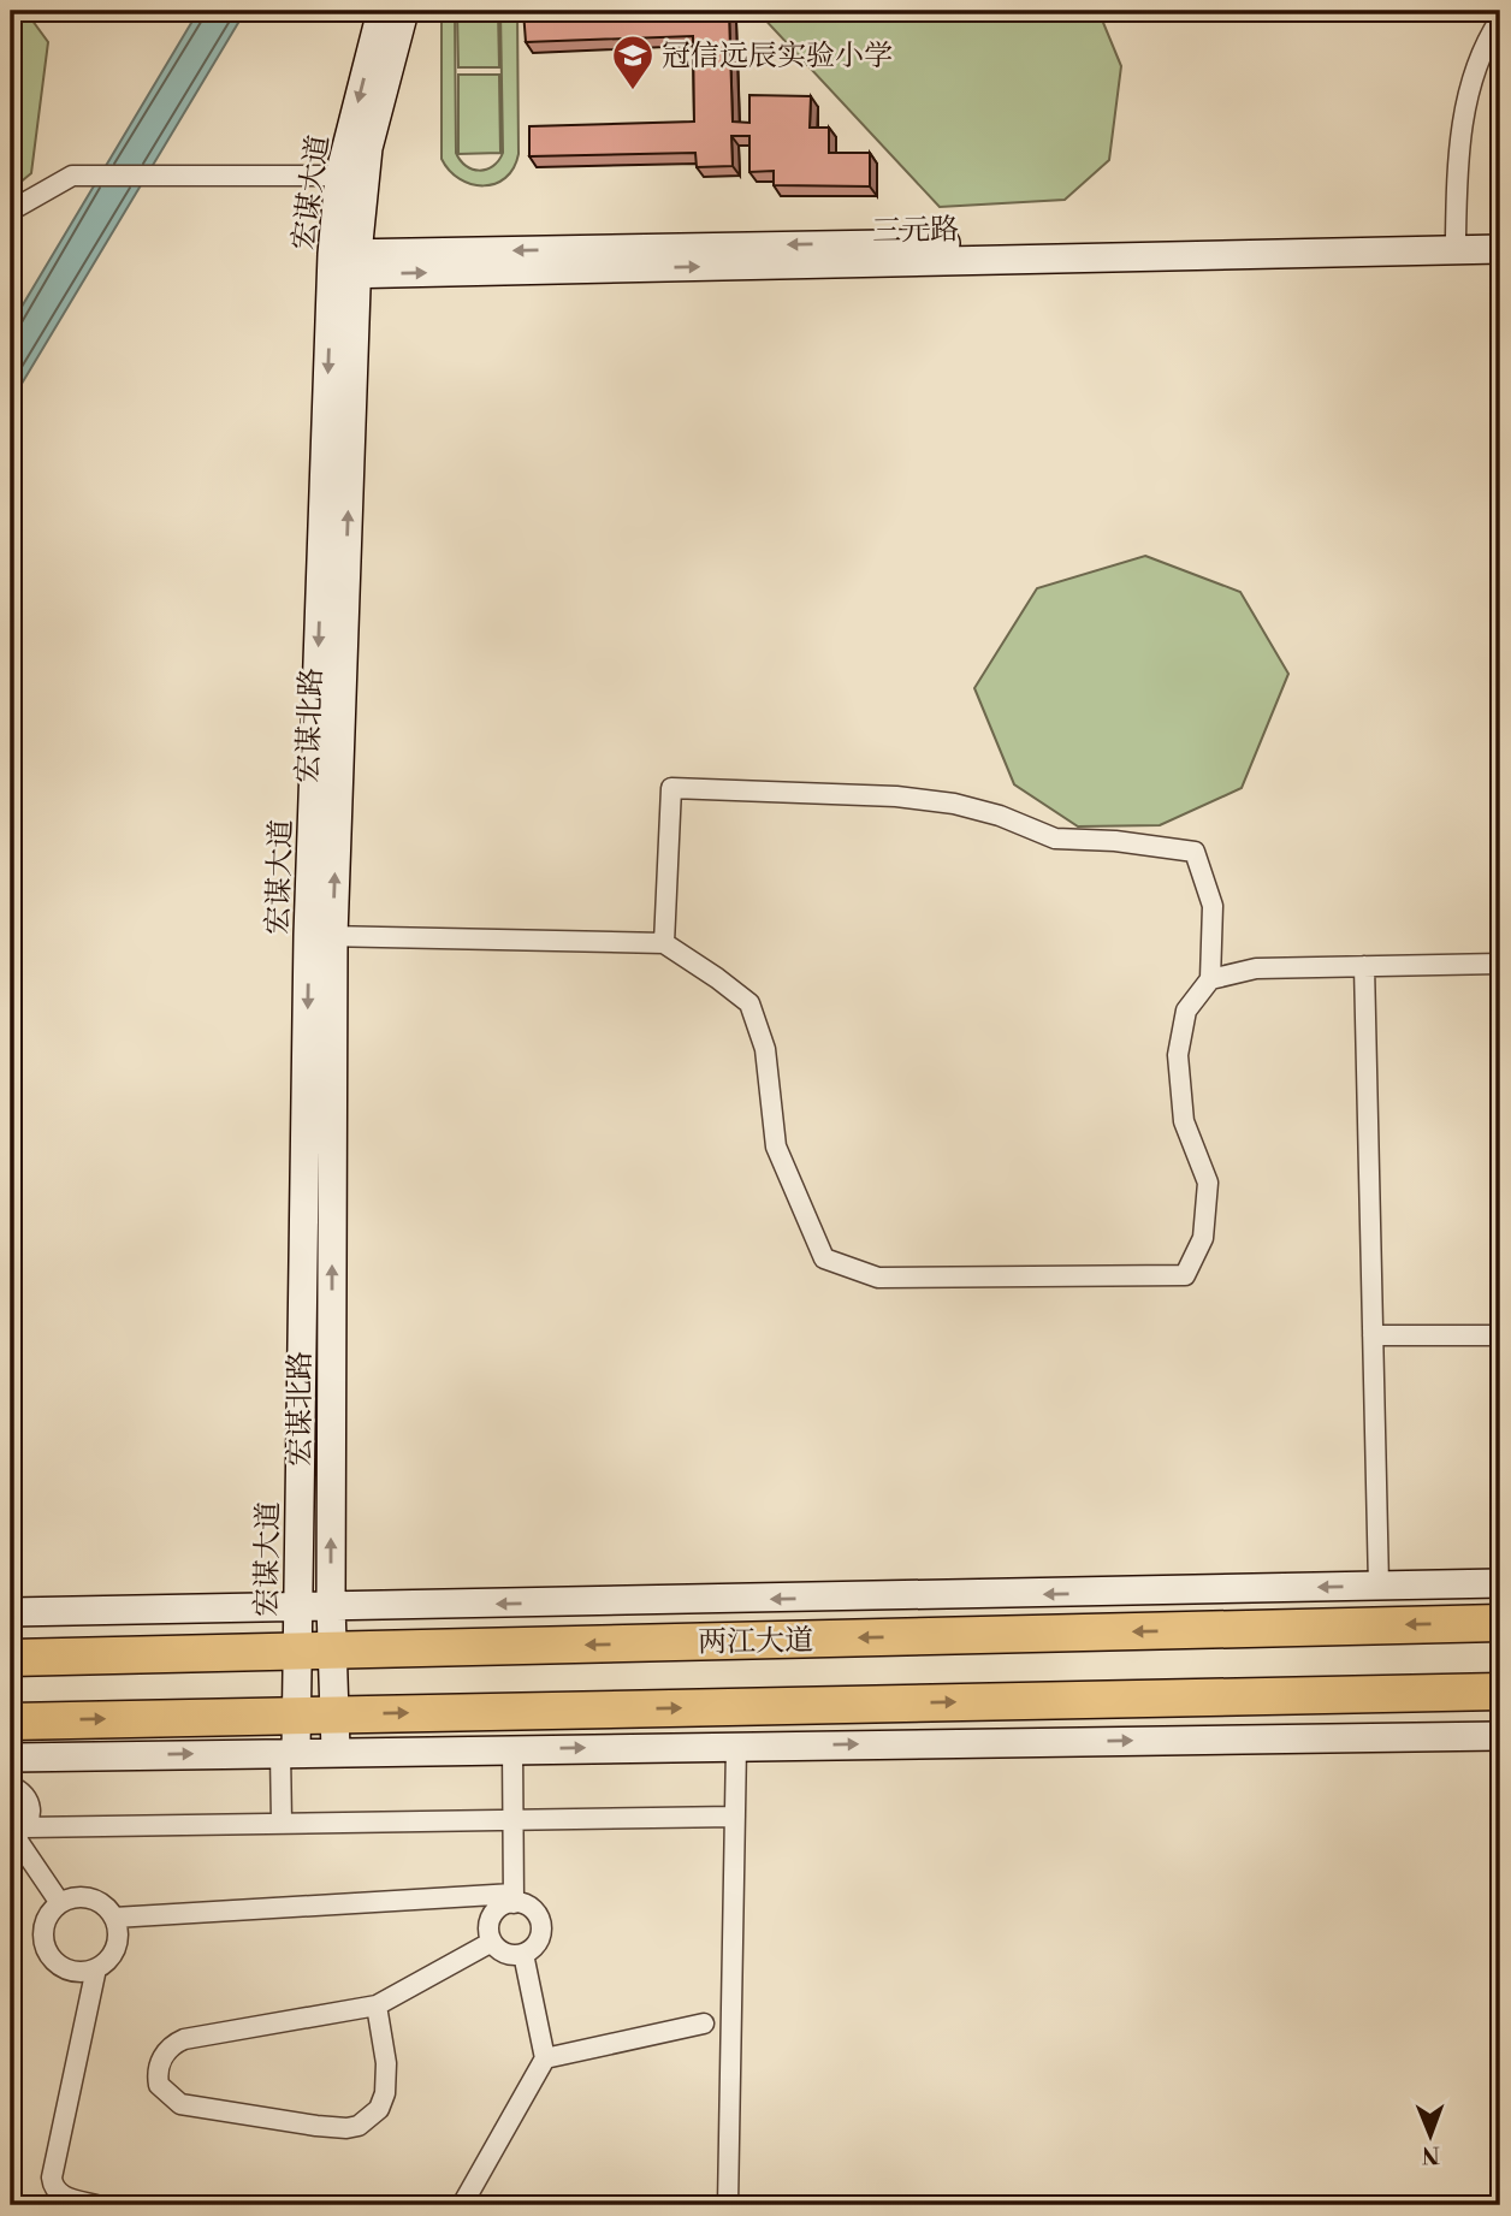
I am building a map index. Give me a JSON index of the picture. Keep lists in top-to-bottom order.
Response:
{
  "streets": {
    "highway": ["两江大道"],
    "main road": ["宏谋大道", "三元路", "宏谋北路"]
  },
  "crossings": [
    ["宏谋大道", "三元路"],
    ["宏谋大道", "宏谋北路"],
    ["宏谋大道", "两江大道"],
    ["宏谋北路", "两江大道"]
  ],
  "one_way": ["宏谋大道", "宏谋北路"],
  "places": {
    "school or university": ["冠信远辰实验小学"]
  },
  "north": "bottom"
}
